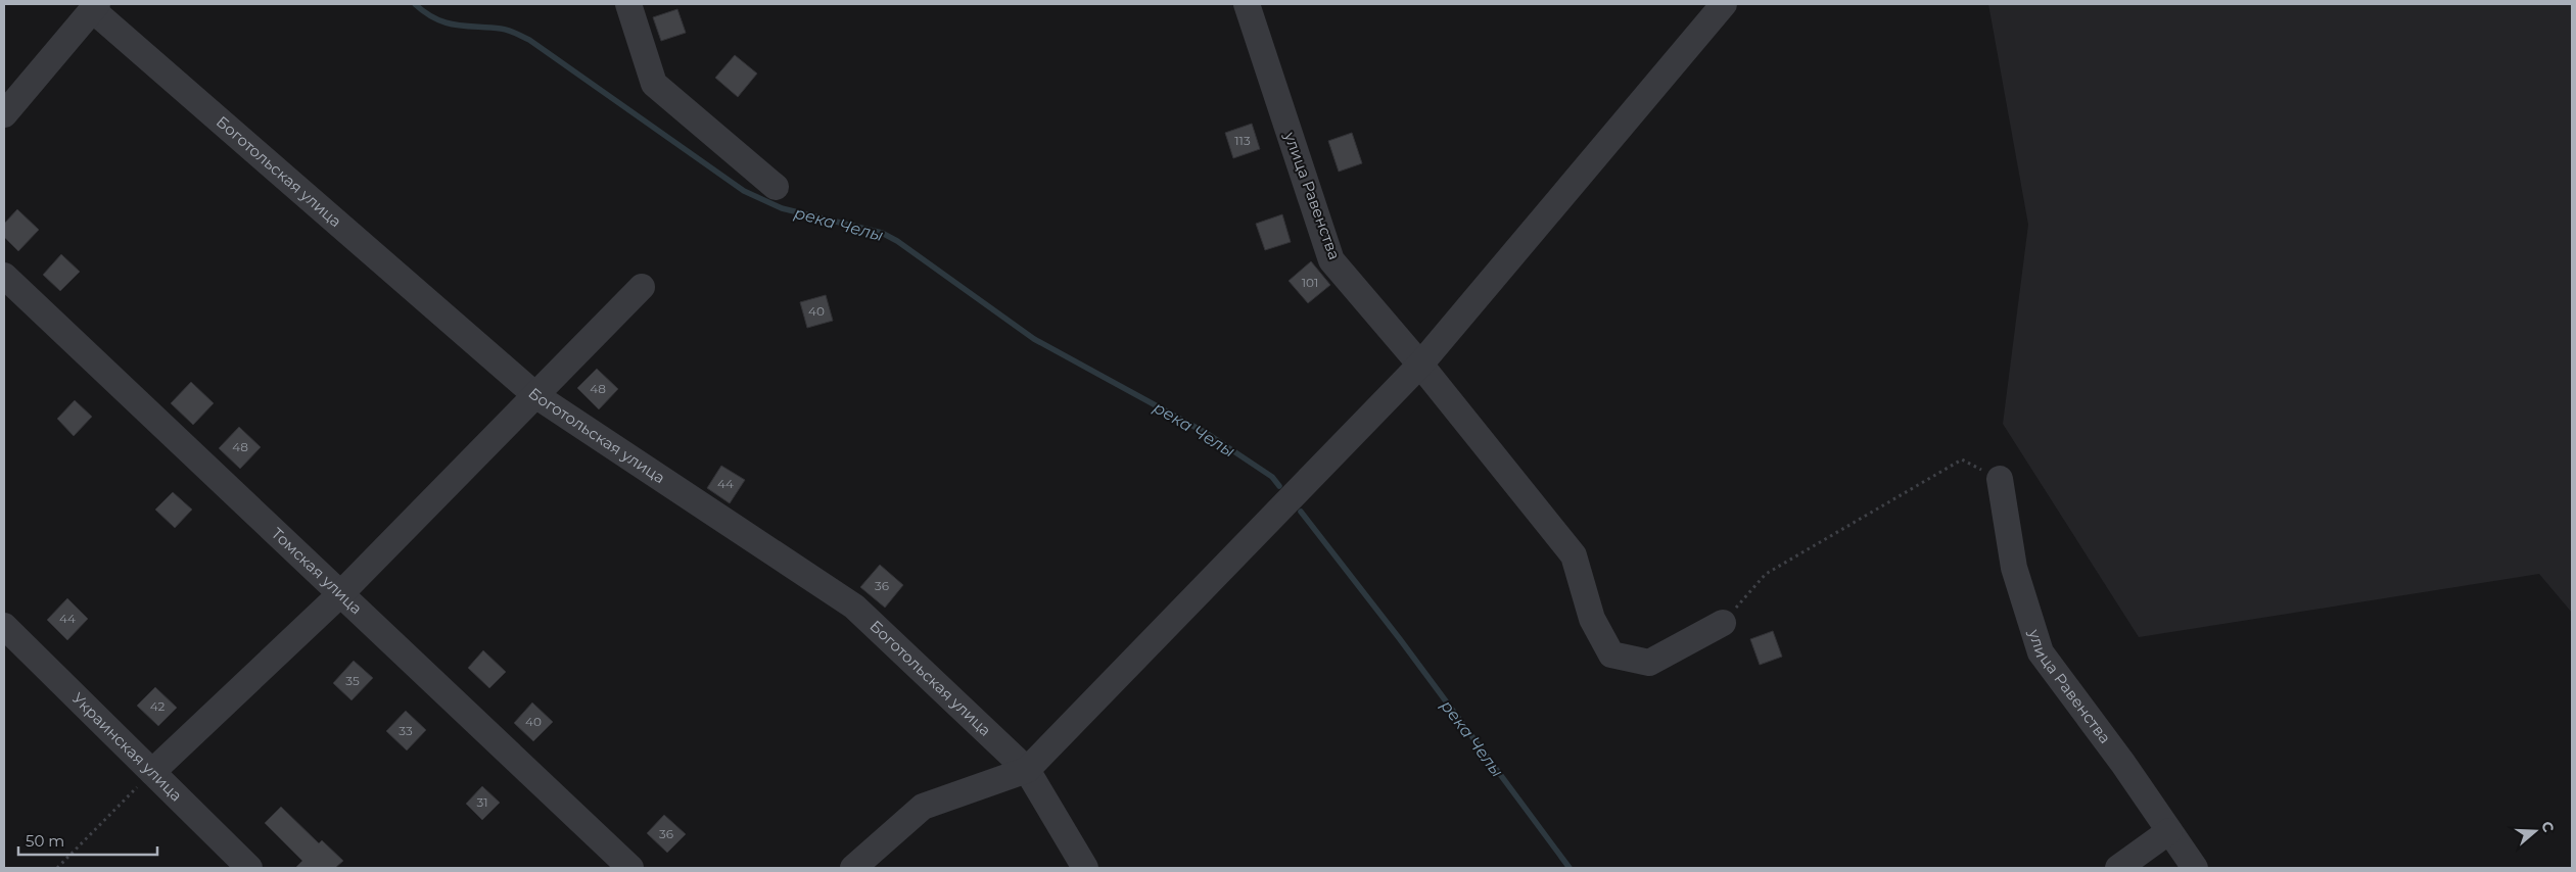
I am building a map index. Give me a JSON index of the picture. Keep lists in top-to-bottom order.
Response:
{
  "streets": {
    "street": [
      "Боготольская улица",
      "улица Равенства",
      "Томская улица",
      "Украинская улица"
    ]
  },
  "water": ["река Челы"],
  "house_numbers": [
    "113",
    "101",
    "40",
    "48",
    "48",
    "44",
    "36",
    "44",
    "35",
    "42",
    "40",
    "33",
    "31",
    "36"
  ],
  "scale_bar": "50 m",
  "north": "right"
}
